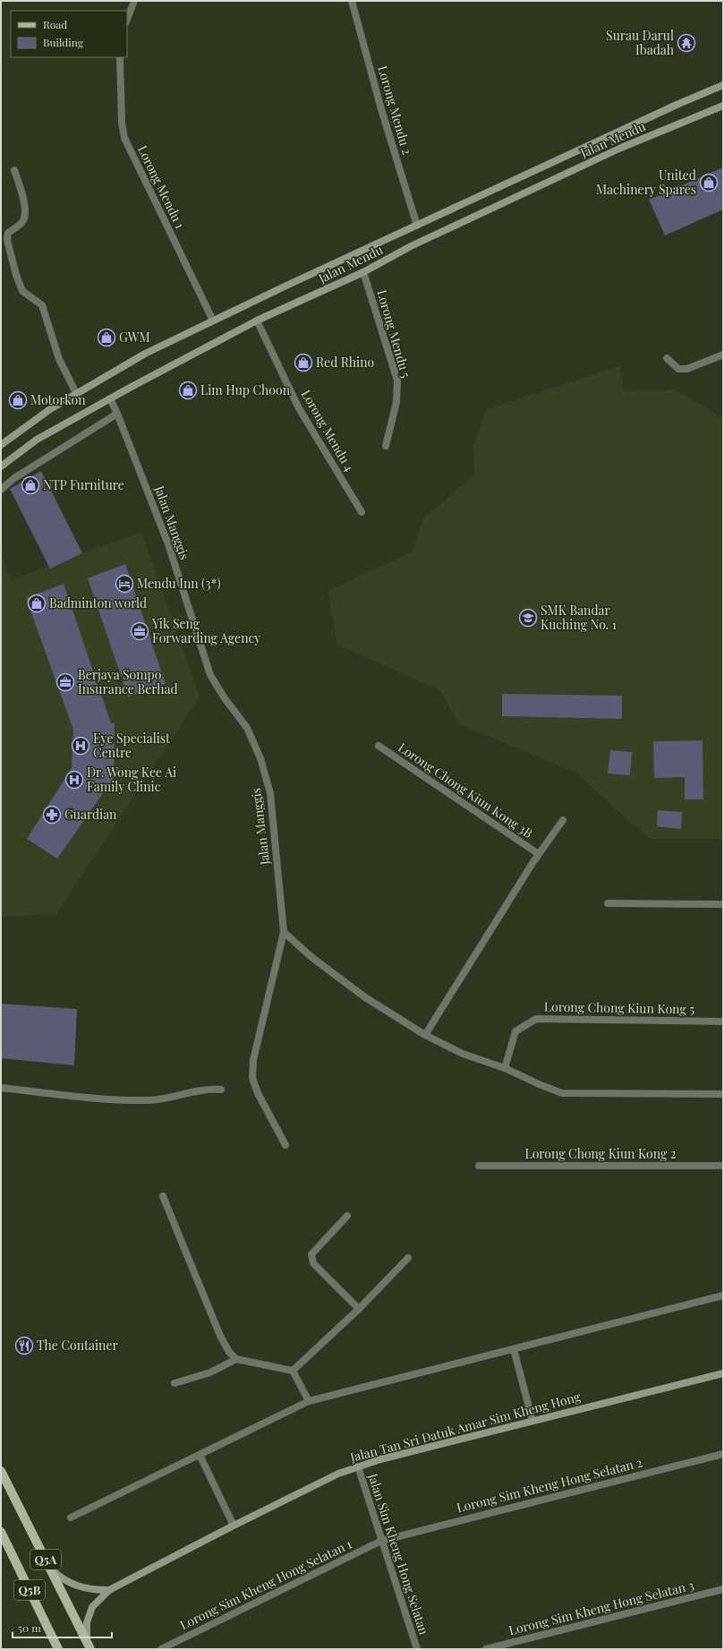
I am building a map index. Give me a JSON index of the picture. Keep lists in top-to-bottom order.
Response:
{
  "streets": {
    "main road": [
      "Jalan Mendu",
      "Jalan Tan Sri Datuk Amar Sim Kheng Hong",
      "Q5A",
      "Q5B"
    ],
    "street": [
      "Lorong Mendu 2",
      "Lorong Mendu 1",
      "Lorong Mendu 5",
      "Lorong Mendu 4",
      "Jalan Manggis",
      "Lorong Chong Kiun Kong 3B",
      "Lorong Chong Kiun Kong 5",
      "Lorong Chong Kiun Kong 2",
      "Lorong Sim Kheng Hong Selatan 2",
      "Jalan Sim Kheng Hong Selatan",
      "Lorong Sim Kheng Hong Selatan 1",
      "Lorong Sim Kheng Hong Selatan 3"
    ]
  },
  "crossings": [
    ["Lorong Mendu 2", "Jalan Mendu"],
    ["Jalan Mendu", "Lorong Mendu 1"],
    ["Jalan Mendu", "Lorong Mendu 5"],
    ["Jalan Mendu", "Lorong Mendu 4"],
    ["Jalan Mendu", "Jalan Manggis"],
    ["Jalan Tan Sri Datuk Amar Sim Kheng Hong", "Jalan Sim Kheng Hong Selatan"],
    ["Jalan Tan Sri Datuk Amar Sim Kheng Hong", "Q5A"],
    ["Lorong Sim Kheng Hong Selatan 2", "Jalan Sim Kheng Hong Selatan"],
    ["Lorong Sim Kheng Hong Selatan 2", "Lorong Sim Kheng Hong Selatan 1"],
    ["Jalan Sim Kheng Hong Selatan", "Lorong Sim Kheng Hong Selatan 1"]
  ],
  "places": {
    "temple": ["Surau Darul Ibadah"],
    "shop": [
      "United Machinery Spares",
      "GWM",
      "Red Rhino",
      "Lim Hup Choon",
      "Motorkon",
      "NTP Furniture",
      "Badminton world"
    ],
    "hotel": ["Mendu Inn (3*)"],
    "school or university": ["SMK Bandar Kuching No. 1"],
    "office": ["Yik Seng Forwarding Agency", "Berjaya Sompo Insurance Berhad"],
    "hospital": ["Eye Specialist Centre", "Dr. Wong Kee Ai Family Clinic"],
    "pharmacy": ["Guardian"],
    "restaurant": ["The Container"]
  },
  "legend": ["Road", "Building"],
  "scale_bar": "50 m"
}
